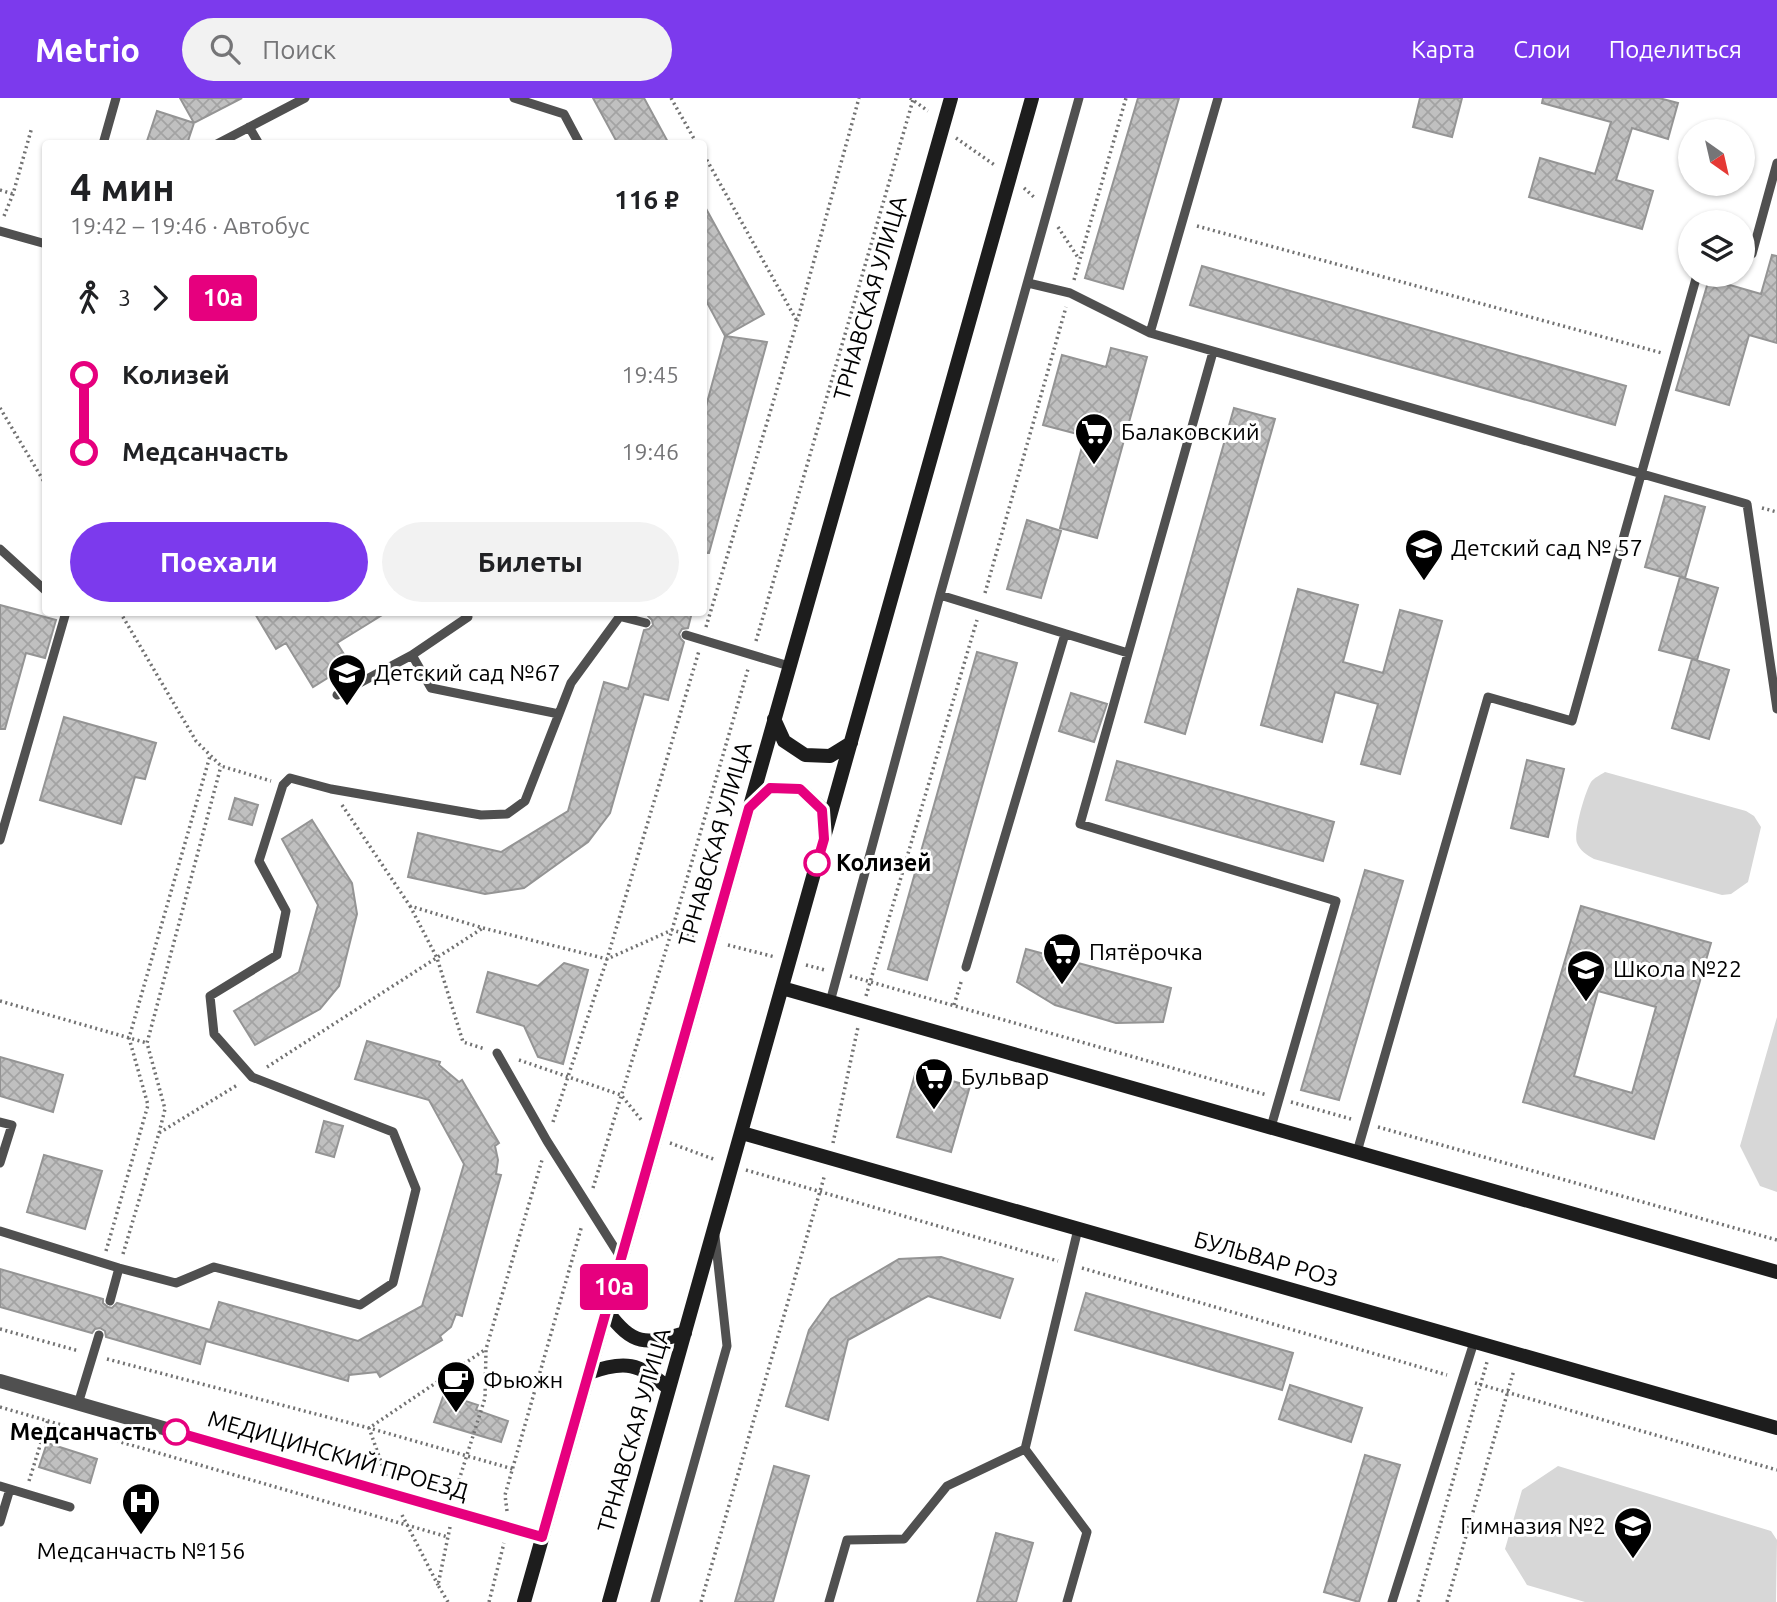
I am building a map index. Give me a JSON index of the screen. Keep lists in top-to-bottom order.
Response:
{
  "streets": {
    "main road": ["ТРНАВСКАЯ УЛИЦА", "БУЛЬВАР РОЗ"],
    "street": ["МЕДИЦИНСКИЙ ПРОЕЗД"]
  },
  "crossings": [
    ["ТРНАВСКАЯ УЛИЦА", "БУЛЬВАР РОЗ"],
    ["ТРНАВСКАЯ УЛИЦА", "МЕДИЦИНСКИЙ ПРОЕЗД"]
  ],
  "places": {
    "supermarket": ["Балаковский", "Пятёрочка", "Бульвар"],
    "school or university": [
      "Детский сад № 57",
      "Детский сад №67",
      "Школа №22",
      "Гимназия №2"
    ],
    "other": ["Колизей", "Медсанчасть"],
    "cafe": ["Фьюжн"],
    "hospital": ["Медсанчасть №156"]
  },
  "lines": ["bus line 10а"],
  "north": "bottom right",
  "page": {
    "header": "Metrio",
    "search": "Поиск",
    "nav": ["Карта", "Слои", "Поделиться"],
    "on_map": "10а",
    "heading": ["4 мин", "19:42 – 19:46 · Автобус", "116 ₽"],
    "legs": ["3", "10а"],
    "list": [
      {
        "name": "Колизей",
        "value": "19:45"
      },
      {
        "name": "Медсанчасть",
        "value": "19:46"
      }
    ],
    "buttons": ["Поехали", "Билеты"]
  }
}
